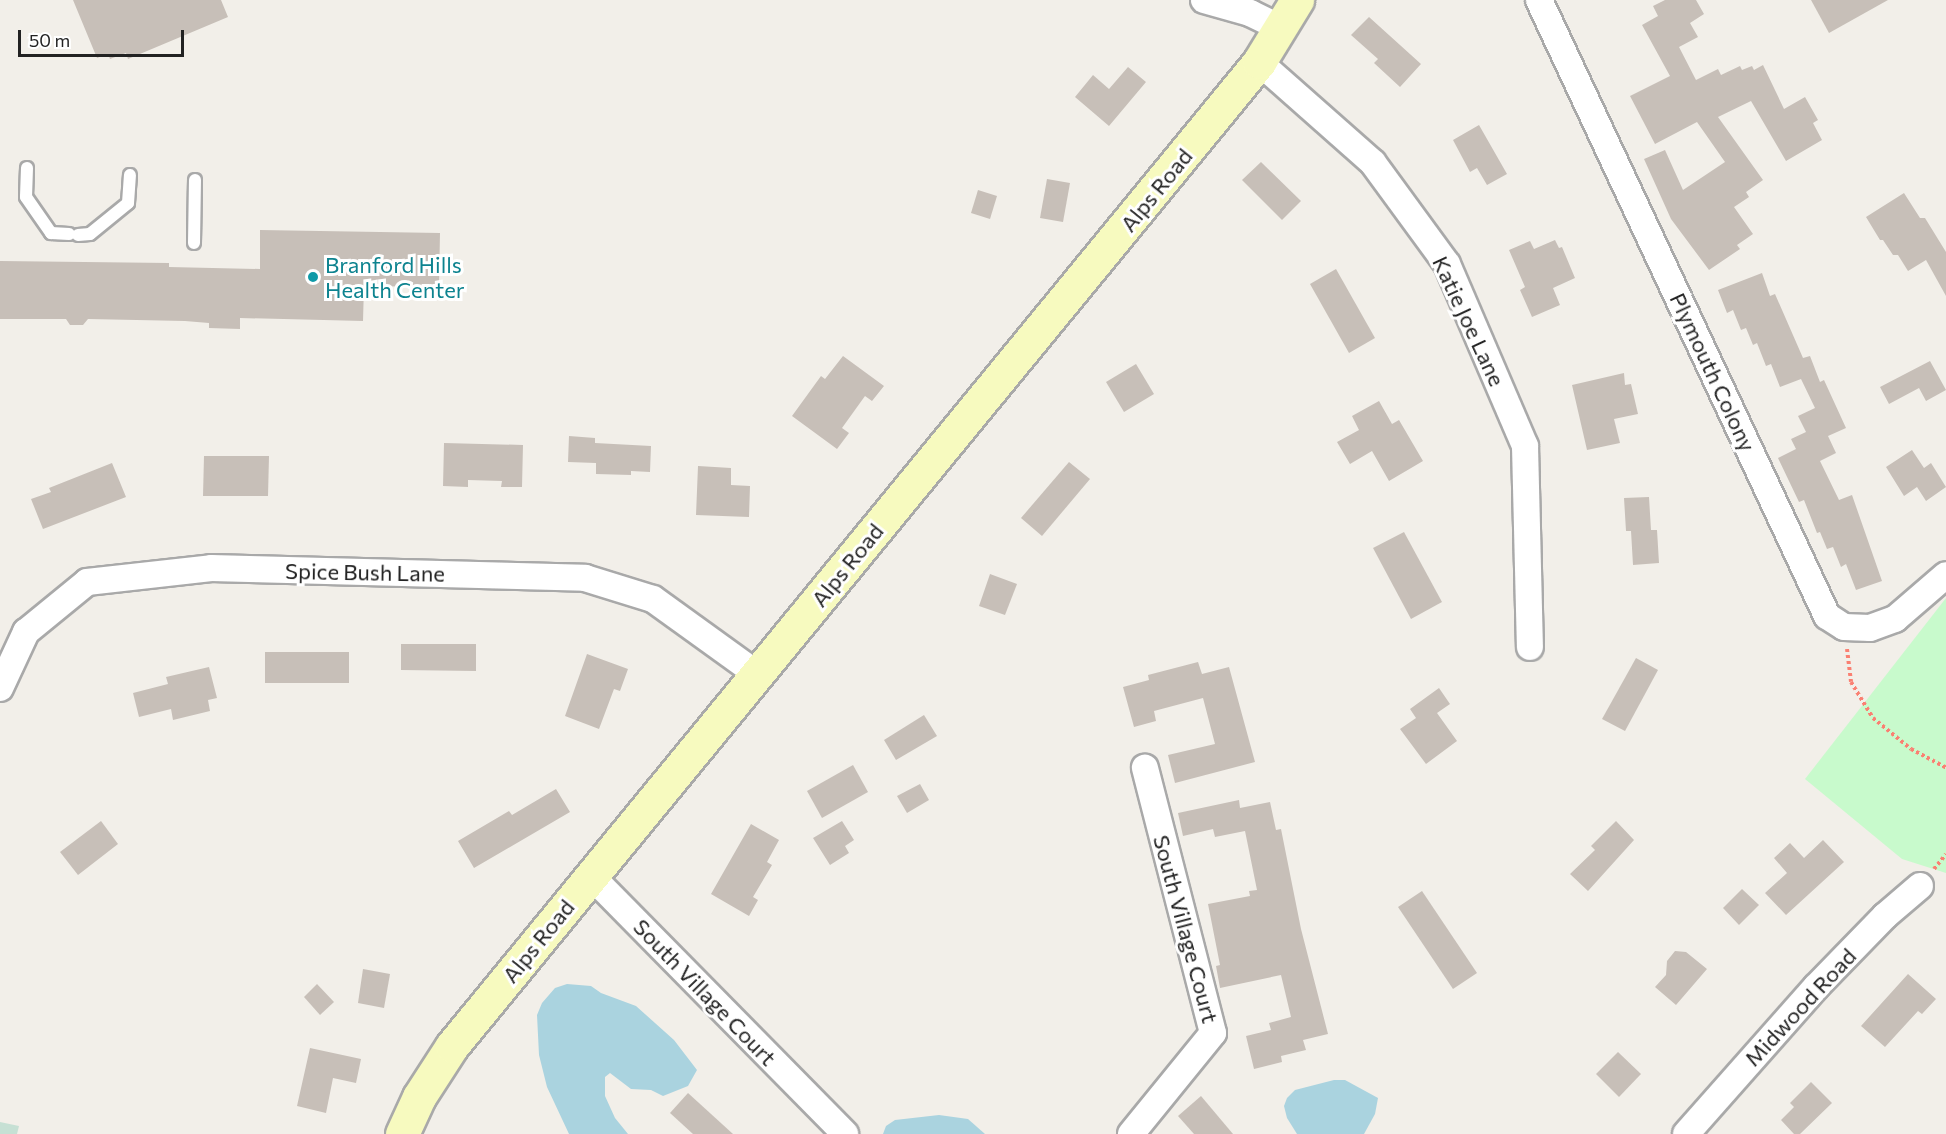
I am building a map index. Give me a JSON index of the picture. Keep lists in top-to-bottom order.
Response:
{
  "streets": {
    "street": [
      "Alps Road",
      "Katie Joe Lane",
      "Plymouth Colony",
      "Spice Bush Lane",
      "South Village Court",
      "Midwood Road"
    ]
  },
  "crossings": [
    ["Alps Road", "Katie Joe Lane"],
    ["Alps Road", "Spice Bush Lane"],
    ["Alps Road", "South Village Court"]
  ],
  "places": ["Branford Hills Health Center"],
  "scale_bar": "50 m"
}
